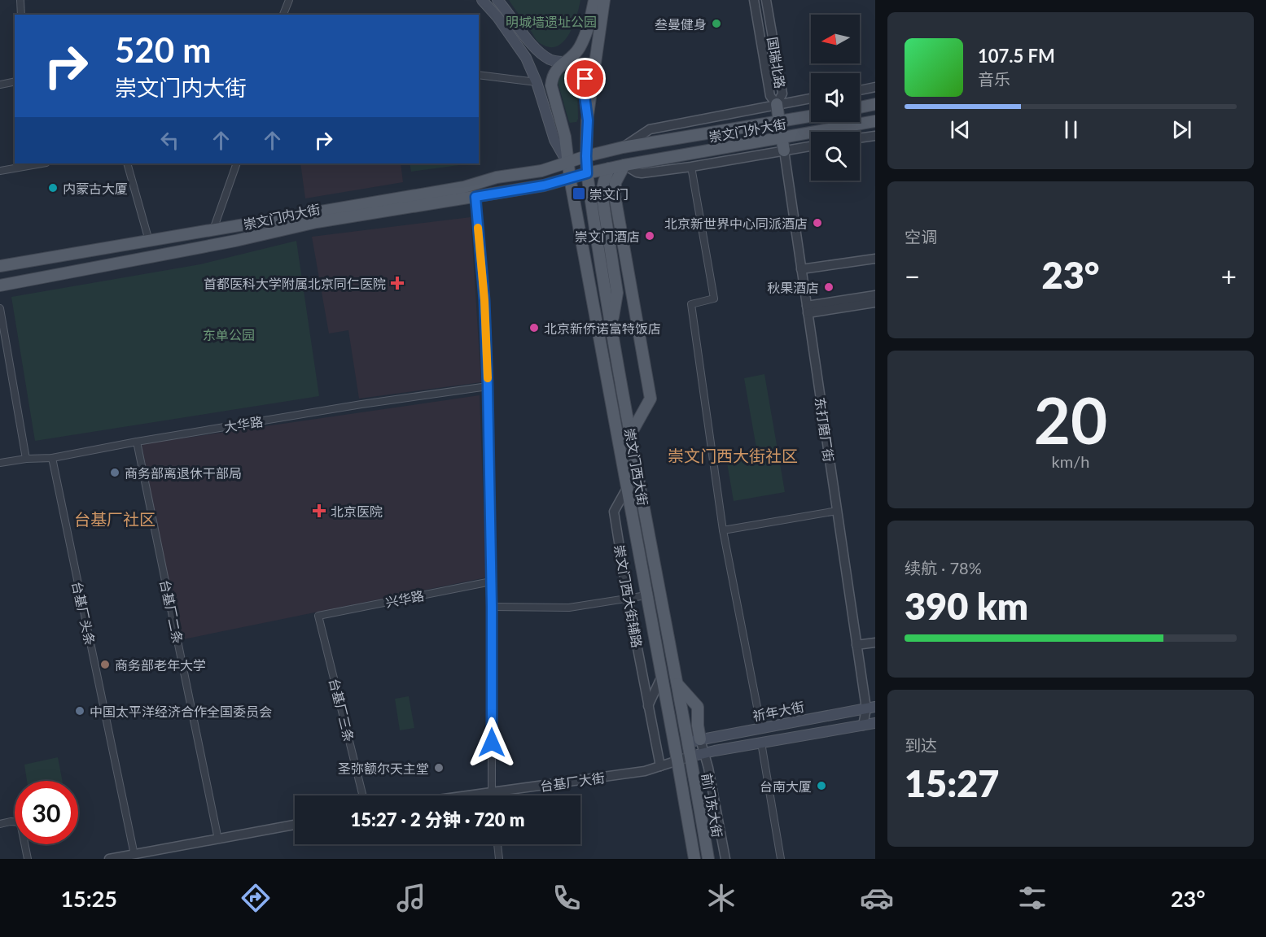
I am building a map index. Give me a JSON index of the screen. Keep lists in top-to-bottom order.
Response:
{
  "streets": {
    "main road": [
      "崇文门外大街",
      "崇文门内大街",
      "崇文门西大街",
      "祈年大街",
      "前门东大街"
    ],
    "street": [
      "国瑞北路",
      "大华路",
      "东打磨厂街",
      "崇文门西大街辅路",
      "兴华路",
      "台基厂二条",
      "台基厂头条",
      "台基厂三条",
      "台基厂大街"
    ]
  },
  "crossings": [
    ["国瑞北路", "崇文门外大街"],
    ["崇文门外大街", "崇文门内大街"],
    ["崇文门外大街", "东打磨厂街"],
    ["崇文门外大街", "崇文门西大街"],
    ["崇文门内大街", "崇文门西大街"],
    ["大华路", "台基厂二条"],
    ["大华路", "台基厂头条"],
    ["东打磨厂街", "祈年大街"],
    ["崇文门西大街", "崇文门西大街辅路"],
    ["崇文门西大街", "祈年大街"],
    ["崇文门西大街", "台基厂大街"],
    ["崇文门西大街", "前门东大街"],
    ["崇文门西大街辅路", "台基厂大街"],
    ["兴华路", "台基厂三条"],
    ["祈年大街", "台基厂大街"],
    ["祈年大街", "前门东大街"],
    ["台基厂大街", "前门东大街"]
  ],
  "districts": ["崇文门西大街社区", "台基厂社区"],
  "parks": ["明城墙遗址公园", "东单公园"],
  "places": {
    "other": [
      "叁曼健身",
      "内蒙古大厦",
      "北京新世界中心同派酒店",
      "崇文门酒店",
      "秋果酒店",
      "北京新侨诺富特饭店",
      "商务部离退休干部局",
      "商务部老年大学",
      "中国太平洋经济合作全国委员会",
      "圣弥额尔天主堂",
      "台南大厦"
    ],
    "transit": ["崇文门"],
    "health": ["首都医科大学附属北京同仁医院", "北京医院"]
  },
  "north": "left",
  "page": {
    "turn": ["520 m", "崇文门内大街"],
    "song": ["107.5 FM", "音乐"],
    "tile": [
      "空调",
      ["20", "km/h"],
      ["续航 · 78%", "390 km"],
      ["到达", "15:27"]
    ],
    "heat": ["−", "23°", "+"],
    "limit": "30",
    "trip": "15:27 · 2 分钟 · 720 m",
    "tabs": ["15:25", "23°"]
  }
}
